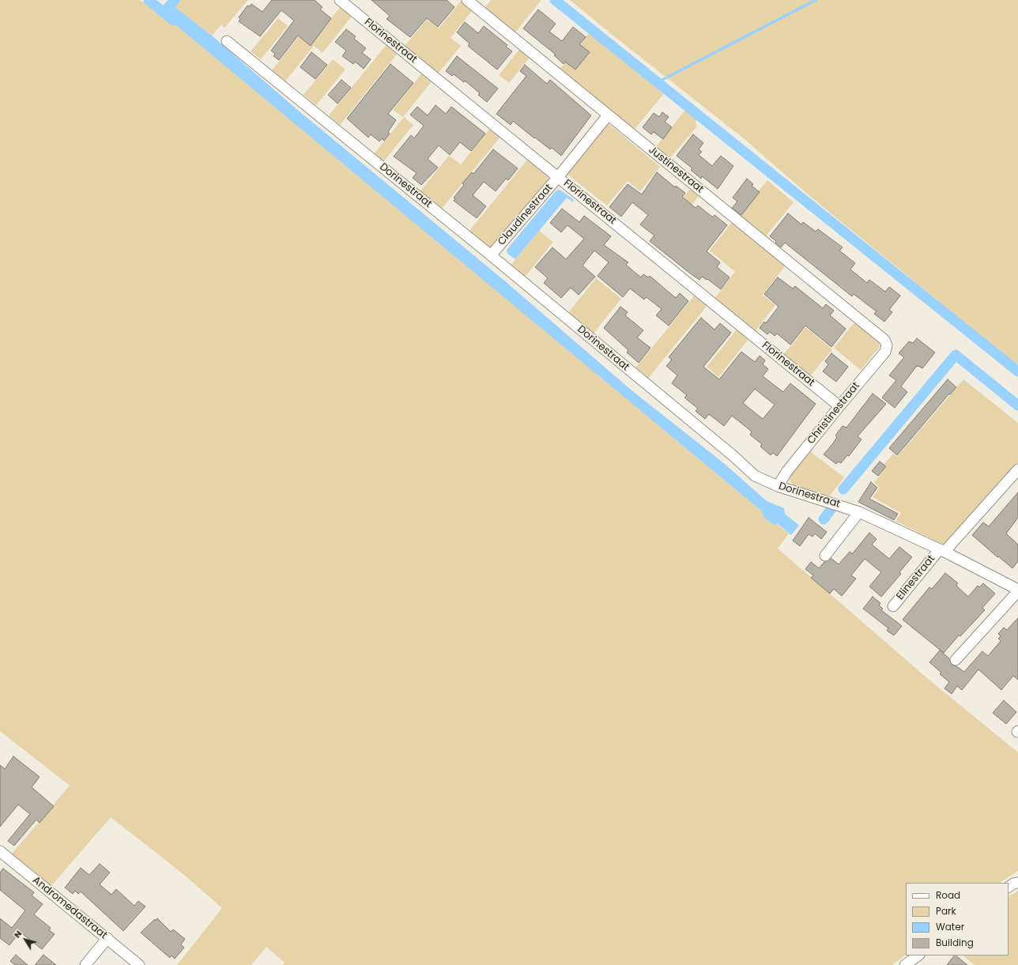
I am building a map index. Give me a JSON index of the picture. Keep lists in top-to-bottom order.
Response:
{
  "streets": {
    "street": [
      "Florinestraat",
      "Justinestraat",
      "Dorinestraat",
      "Claudinestraat",
      "Christinestraat",
      "Elinestraat",
      "Andromedastraat"
    ]
  },
  "crossings": [
    ["Florinestraat", "Claudinestraat"],
    ["Florinestraat", "Christinestraat"],
    ["Justinestraat", "Claudinestraat"],
    ["Justinestraat", "Christinestraat"],
    ["Dorinestraat", "Claudinestraat"],
    ["Dorinestraat", "Christinestraat"],
    ["Dorinestraat", "Elinestraat"]
  ],
  "legend": [
    "Road",
    "Park",
    "Water",
    "Building"
  ],
  "north": "top left"
}
